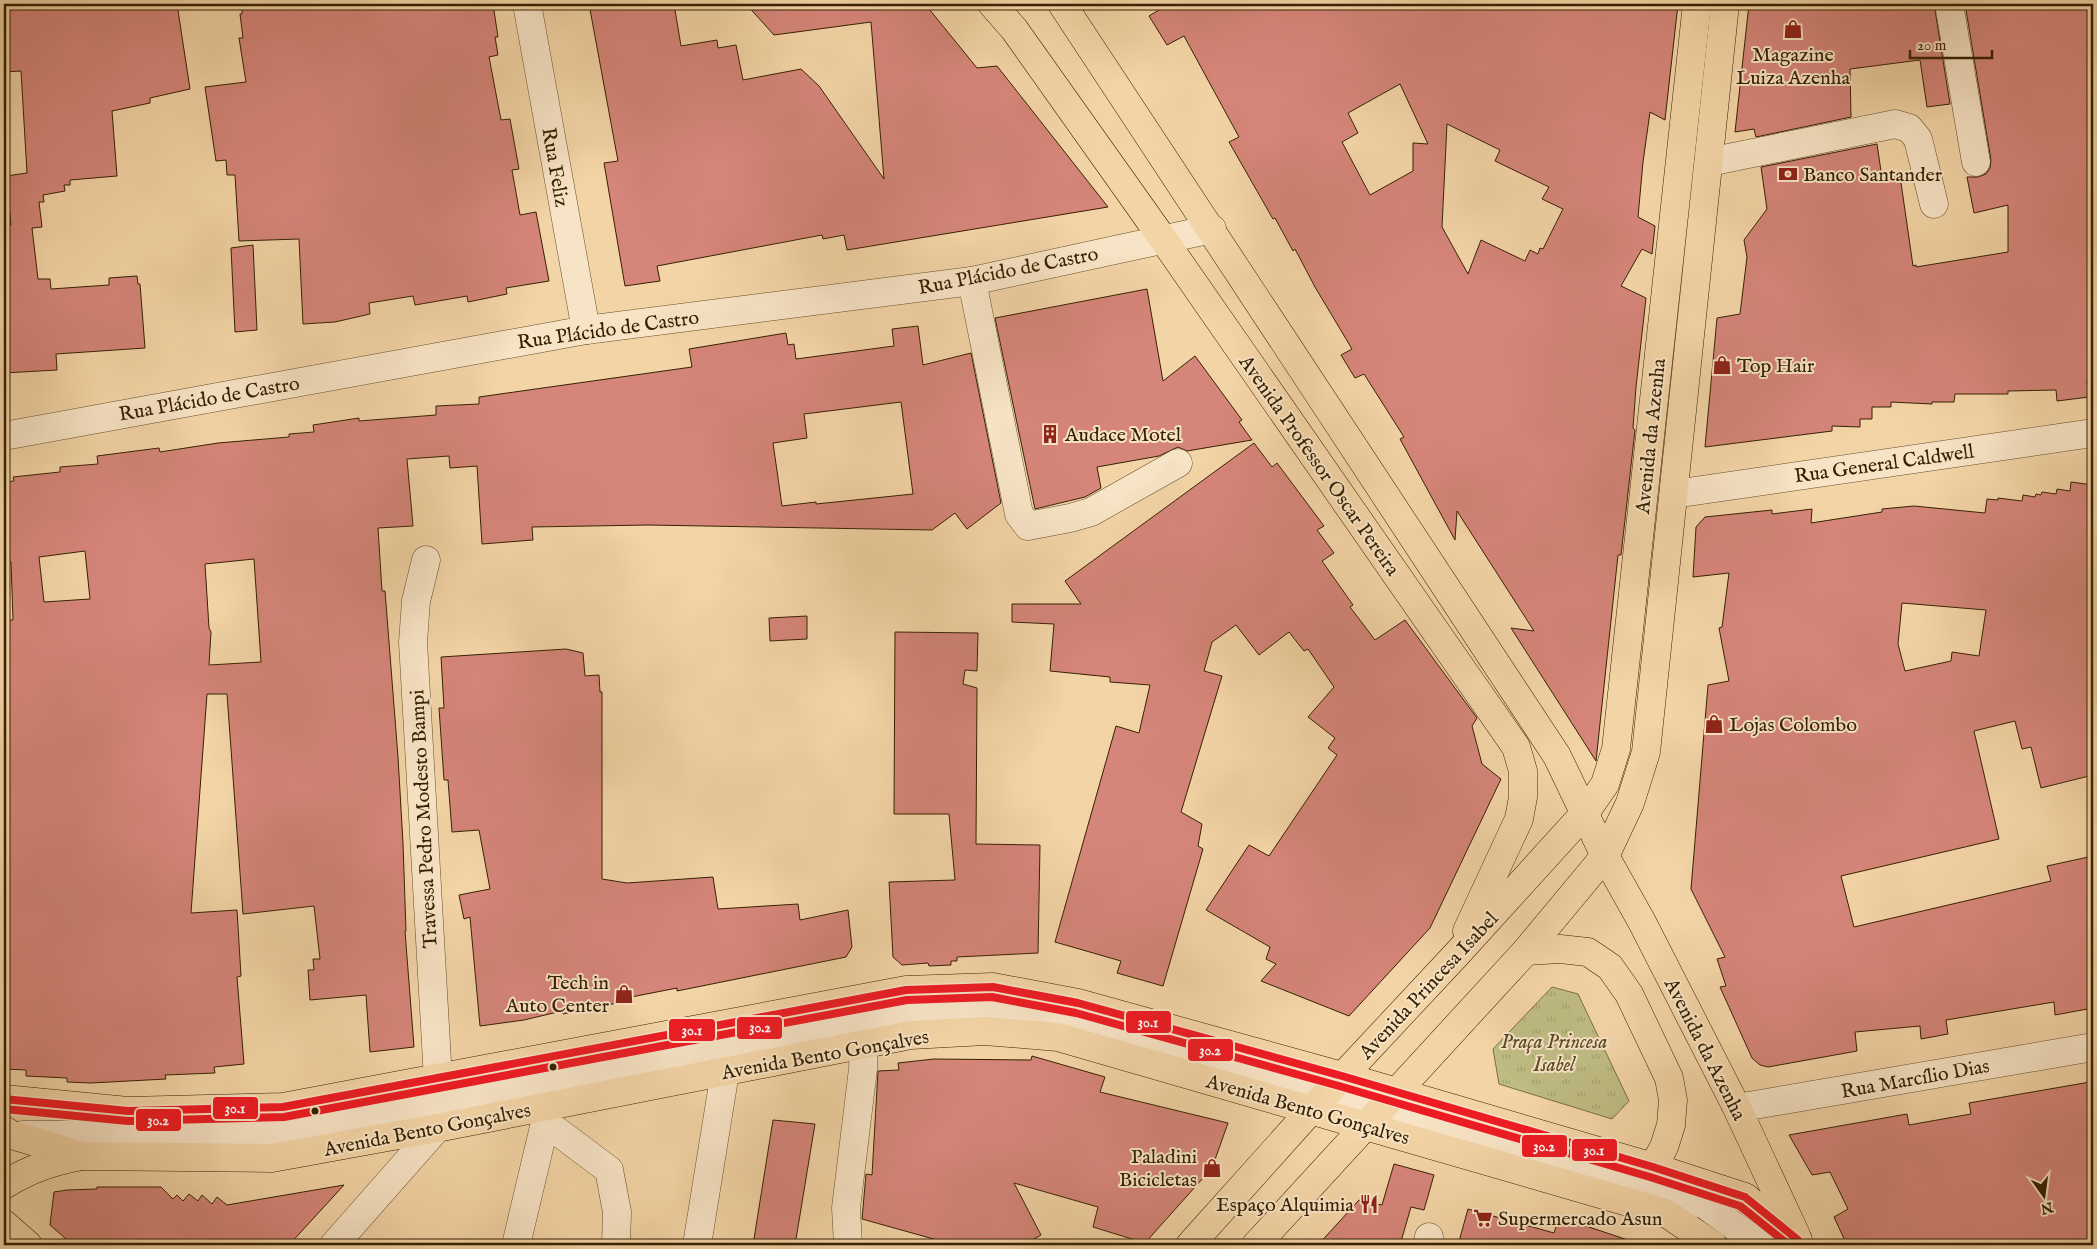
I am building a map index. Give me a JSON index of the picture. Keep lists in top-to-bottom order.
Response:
{
  "streets": {
    "main road": [
      "Avenida da Azenha",
      "Avenida Professor Oscar Pereira",
      "Avenida Princesa Isabel",
      "Avenida Bento Gonçalves"
    ],
    "street": [
      "Rua Feliz",
      "Rua Plácido de Castro",
      "Rua General Caldwell",
      "Travessa Pedro Modesto Bampi",
      "Rua Marcílio Dias"
    ]
  },
  "crossings": [
    ["Rua Feliz", "Rua Plácido de Castro"],
    ["Rua Plácido de Castro", "Avenida Professor Oscar Pereira"],
    ["Avenida da Azenha", "Rua General Caldwell"],
    ["Avenida da Azenha", "Avenida Professor Oscar Pereira"],
    ["Avenida da Azenha", "Avenida Princesa Isabel"],
    ["Avenida da Azenha", "Avenida Bento Gonçalves"],
    ["Avenida da Azenha", "Rua Marcílio Dias"],
    ["Avenida Professor Oscar Pereira", "Avenida Princesa Isabel"],
    ["Travessa Pedro Modesto Bampi", "Avenida Bento Gonçalves"],
    ["Avenida Princesa Isabel", "Avenida Bento Gonçalves"]
  ],
  "parks": ["Praça Princesa Isabel"],
  "places": {
    "shop": [
      "Magazine Luiza Azenha",
      "Top Hair",
      "Lojas Colombo",
      "Tech in Auto Center",
      "Paladini Bicicletas"
    ],
    "bank": ["Banco Santander"],
    "building": ["Audace Motel"],
    "restaurant": ["Espaço Alquimia"],
    "supermarket": ["Supermercado Asun"]
  },
  "lines": ["transit line 30.1", "transit line 30.2"],
  "scale_bar": "20 m",
  "north": "bottom"
}
